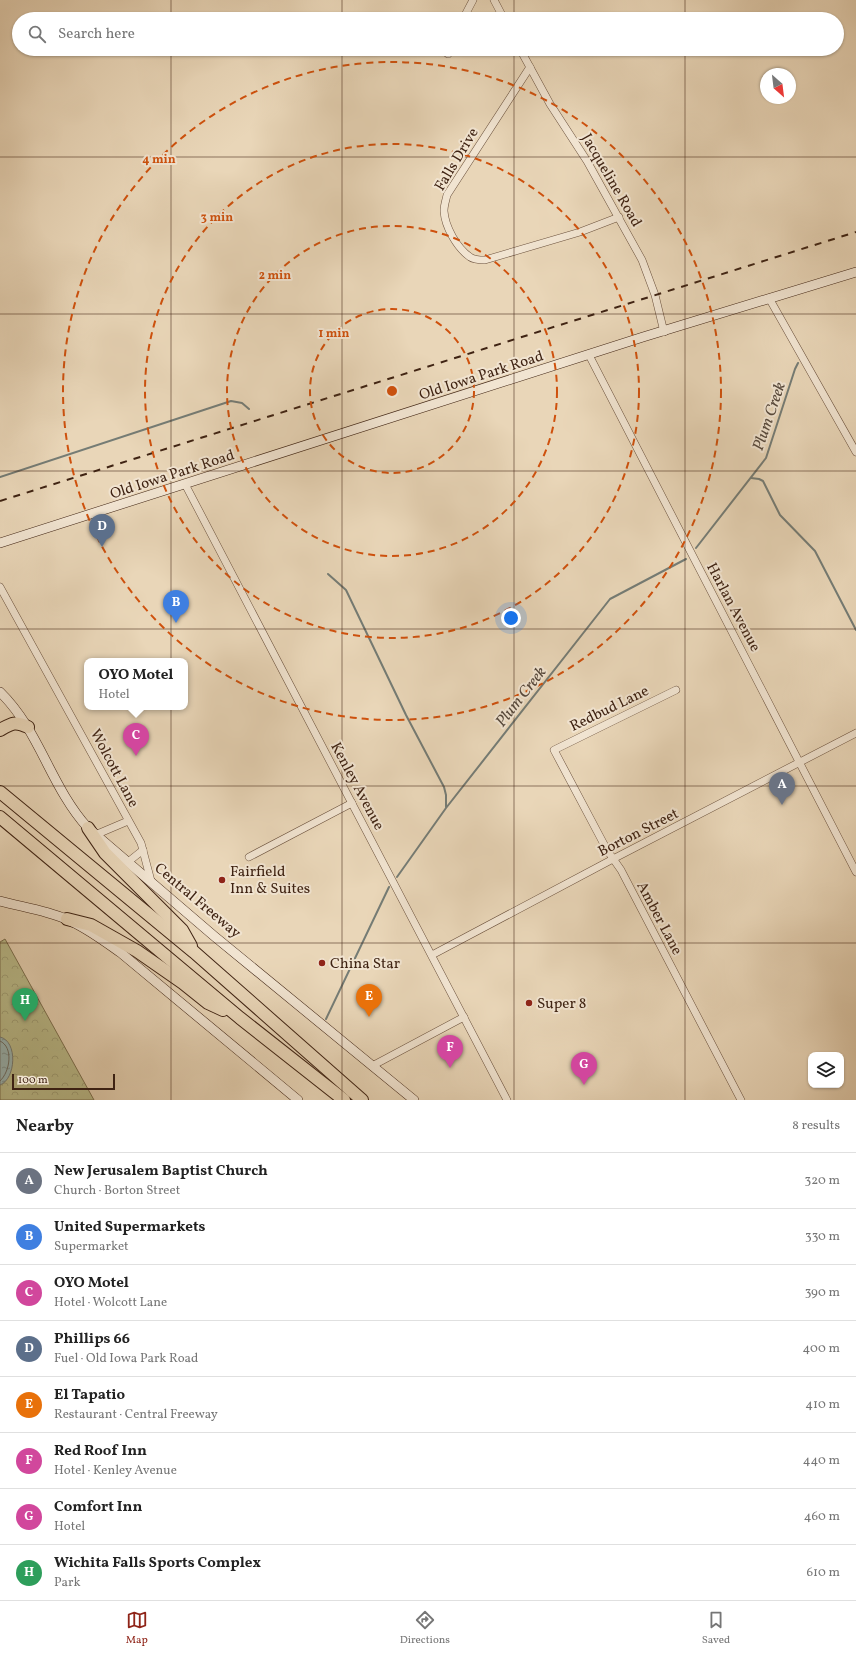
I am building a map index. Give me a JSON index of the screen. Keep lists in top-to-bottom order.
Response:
{
  "streets": {
    "main road": ["Old Iowa Park Road", "Central Freeway"],
    "street": [
      "Falls Drive",
      "Jacqueline Road",
      "Harlan Avenue",
      "Redbud Lane",
      "Wolcott Lane",
      "Kenley Avenue",
      "Borton Street",
      "Amber Lane"
    ]
  },
  "crossings": [
    ["Falls Drive", "Jacqueline Road"],
    ["Jacqueline Road", "Old Iowa Park Road"],
    ["Old Iowa Park Road", "Harlan Avenue"],
    ["Old Iowa Park Road", "Kenley Avenue"],
    ["Harlan Avenue", "Borton Street"],
    ["Redbud Lane", "Amber Lane"],
    ["Wolcott Lane", "Central Freeway"],
    ["Kenley Avenue", "Borton Street"],
    ["Borton Street", "Amber Lane"]
  ],
  "water": ["Plum Creek"],
  "places": ["Fairfield Inn & Suites", "China Star", "Super 8"],
  "scale_bar": "100 m",
  "north": "bottom right",
  "page": {
    "search": "Search here",
    "pins": [
      "D",
      "B",
      "C",
      "A",
      "E",
      "H",
      "F",
      "G"
    ],
    "popup": ["OYO Motel", "Hotel"],
    "scale": "100 m",
    "heading": ["Nearby", "8 results"],
    "list": [
      {
        "mark": "A",
        "name": "New Jerusalem Baptist Church",
        "note": "Church · Borton Street",
        "value": "320 m"
      },
      {
        "mark": "B",
        "name": "United Supermarkets",
        "note": "Supermarket",
        "value": "330 m"
      },
      {
        "mark": "C",
        "name": "OYO Motel",
        "note": "Hotel · Wolcott Lane",
        "value": "390 m"
      },
      {
        "mark": "D",
        "name": "Phillips 66",
        "note": "Fuel · Old Iowa Park Road",
        "value": "400 m"
      },
      {
        "mark": "E",
        "name": "El Tapatio",
        "note": "Restaurant · Central Freeway",
        "value": "410 m"
      },
      {
        "mark": "F",
        "name": "Red Roof Inn",
        "note": "Hotel · Kenley Avenue",
        "value": "440 m"
      },
      {
        "mark": "G",
        "name": "Comfort Inn",
        "note": "Hotel",
        "value": "460 m"
      },
      {
        "mark": "H",
        "name": "Wichita Falls Sports Complex",
        "note": "Park",
        "value": "610 m"
      }
    ],
    "nav": ["Map", "Directions", "Saved"]
  },
  "rings": [
    "4 min",
    "3 min",
    "2 min",
    "1 min"
  ]
}
